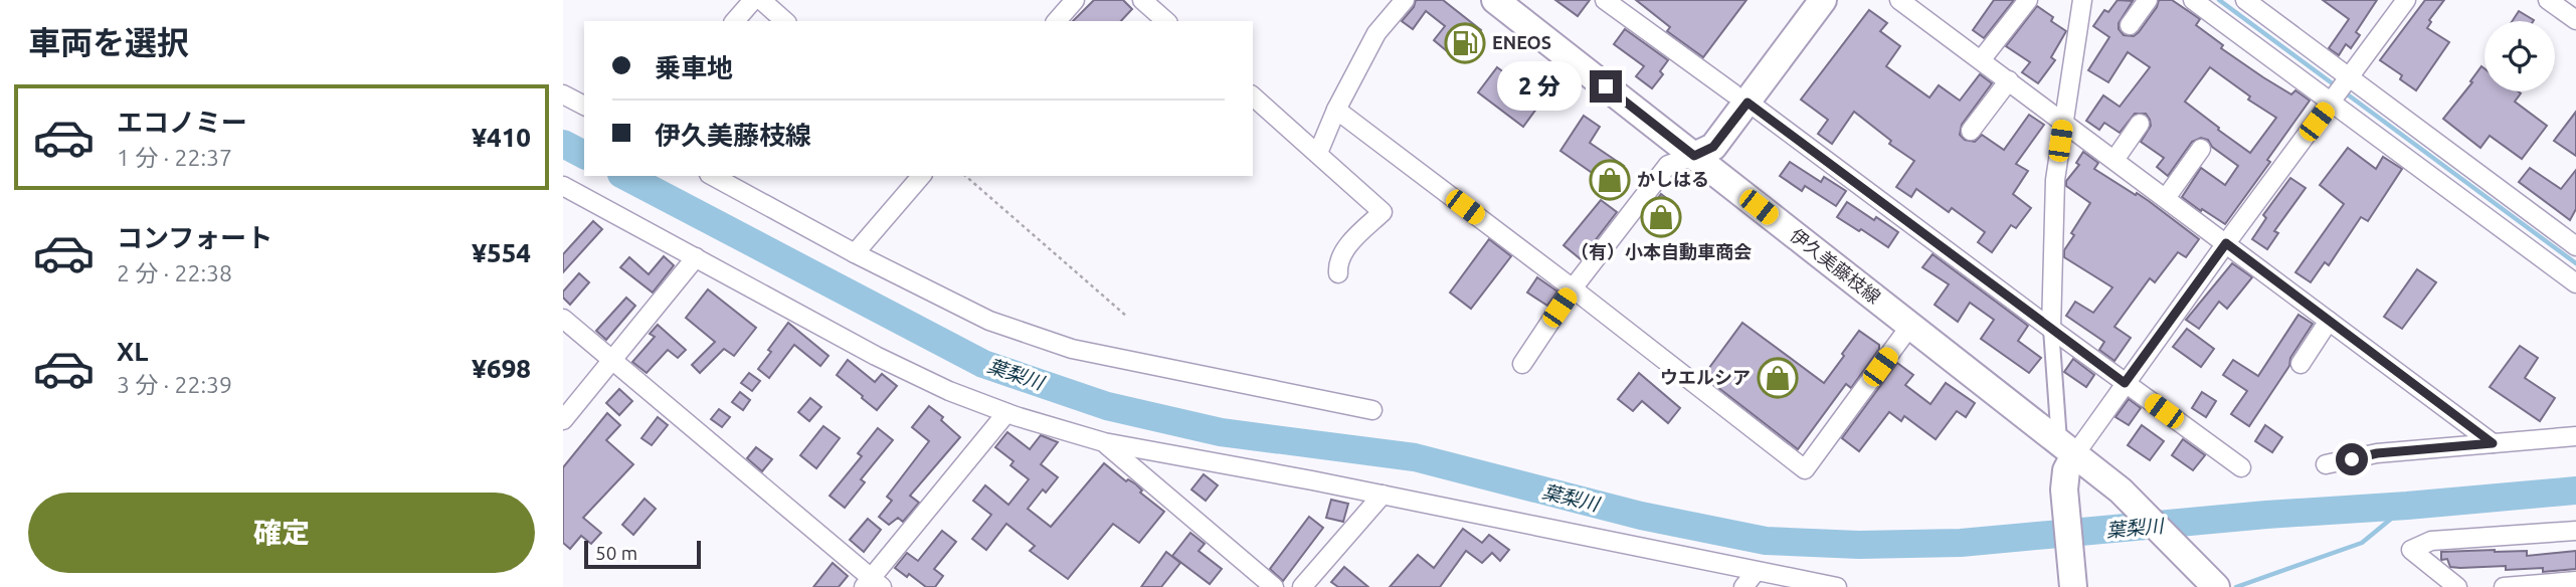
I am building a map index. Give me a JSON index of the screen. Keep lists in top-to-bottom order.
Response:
{
  "streets": {
    "main road": ["伊久美藤枝線"]
  },
  "water": ["葉梨川"],
  "places": {
    "fuel station": ["ENEOS"],
    "shop": ["かしはる", "（有）小本自動車商会", "ウエルシア"]
  },
  "scale_bar": "50 m",
  "page": {
    "heading": "車両を選択",
    "banner": ["乗車地", "伊久美藤枝線"],
    "bubble": "2 分",
    "list": [
      {
        "name": "エコノミー",
        "note": "1 分 · 22:37",
        "value": "¥410"
      },
      {
        "name": "コンフォート",
        "note": "2 分 · 22:38",
        "value": "¥554"
      },
      {
        "name": "XL",
        "note": "3 分 · 22:39",
        "value": "¥698"
      }
    ],
    "buttons": "確定",
    "scale": "50 m"
  }
}
